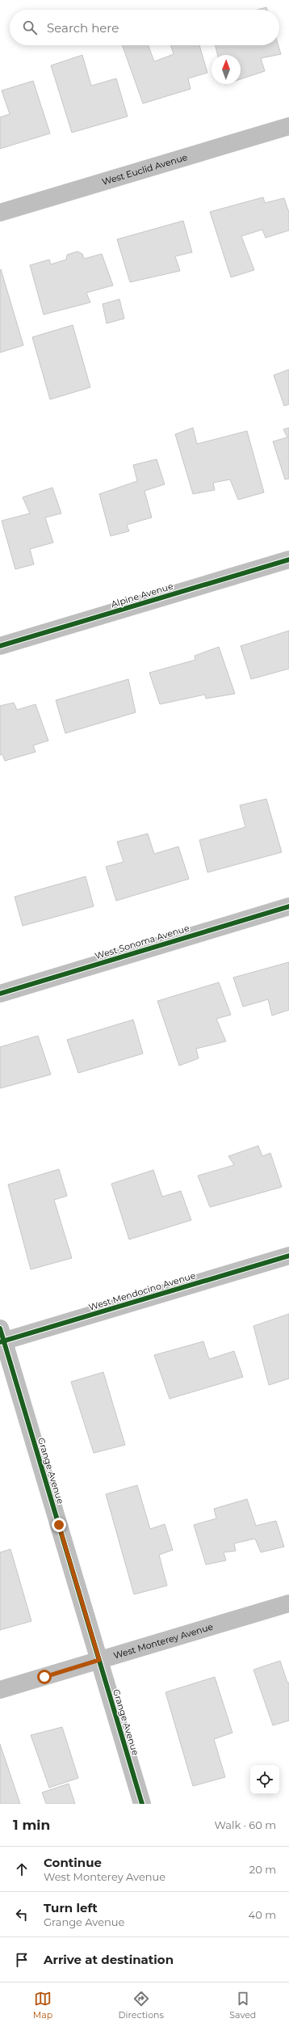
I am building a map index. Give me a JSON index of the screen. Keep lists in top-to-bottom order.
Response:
{
  "streets": {
    "street": [
      "West Euclid Avenue",
      "Alpine Avenue",
      "West Sonoma Avenue",
      "West Mendocino Avenue",
      "Grange Avenue",
      "West Monterey Avenue"
    ]
  },
  "crossings": [
    ["West Mendocino Avenue", "Grange Avenue"],
    ["Grange Avenue", "West Monterey Avenue"]
  ],
  "north": "top",
  "page": {
    "search": "Search here",
    "heading": ["1 min", "Walk · 60 m"],
    "list": [
      ["Continue", "West Monterey Avenue", "20 m"],
      ["Turn left", "Grange Avenue", "40 m"],
      "Arrive at destination"
    ],
    "nav": ["Map", "Directions", "Saved"]
  }
}
